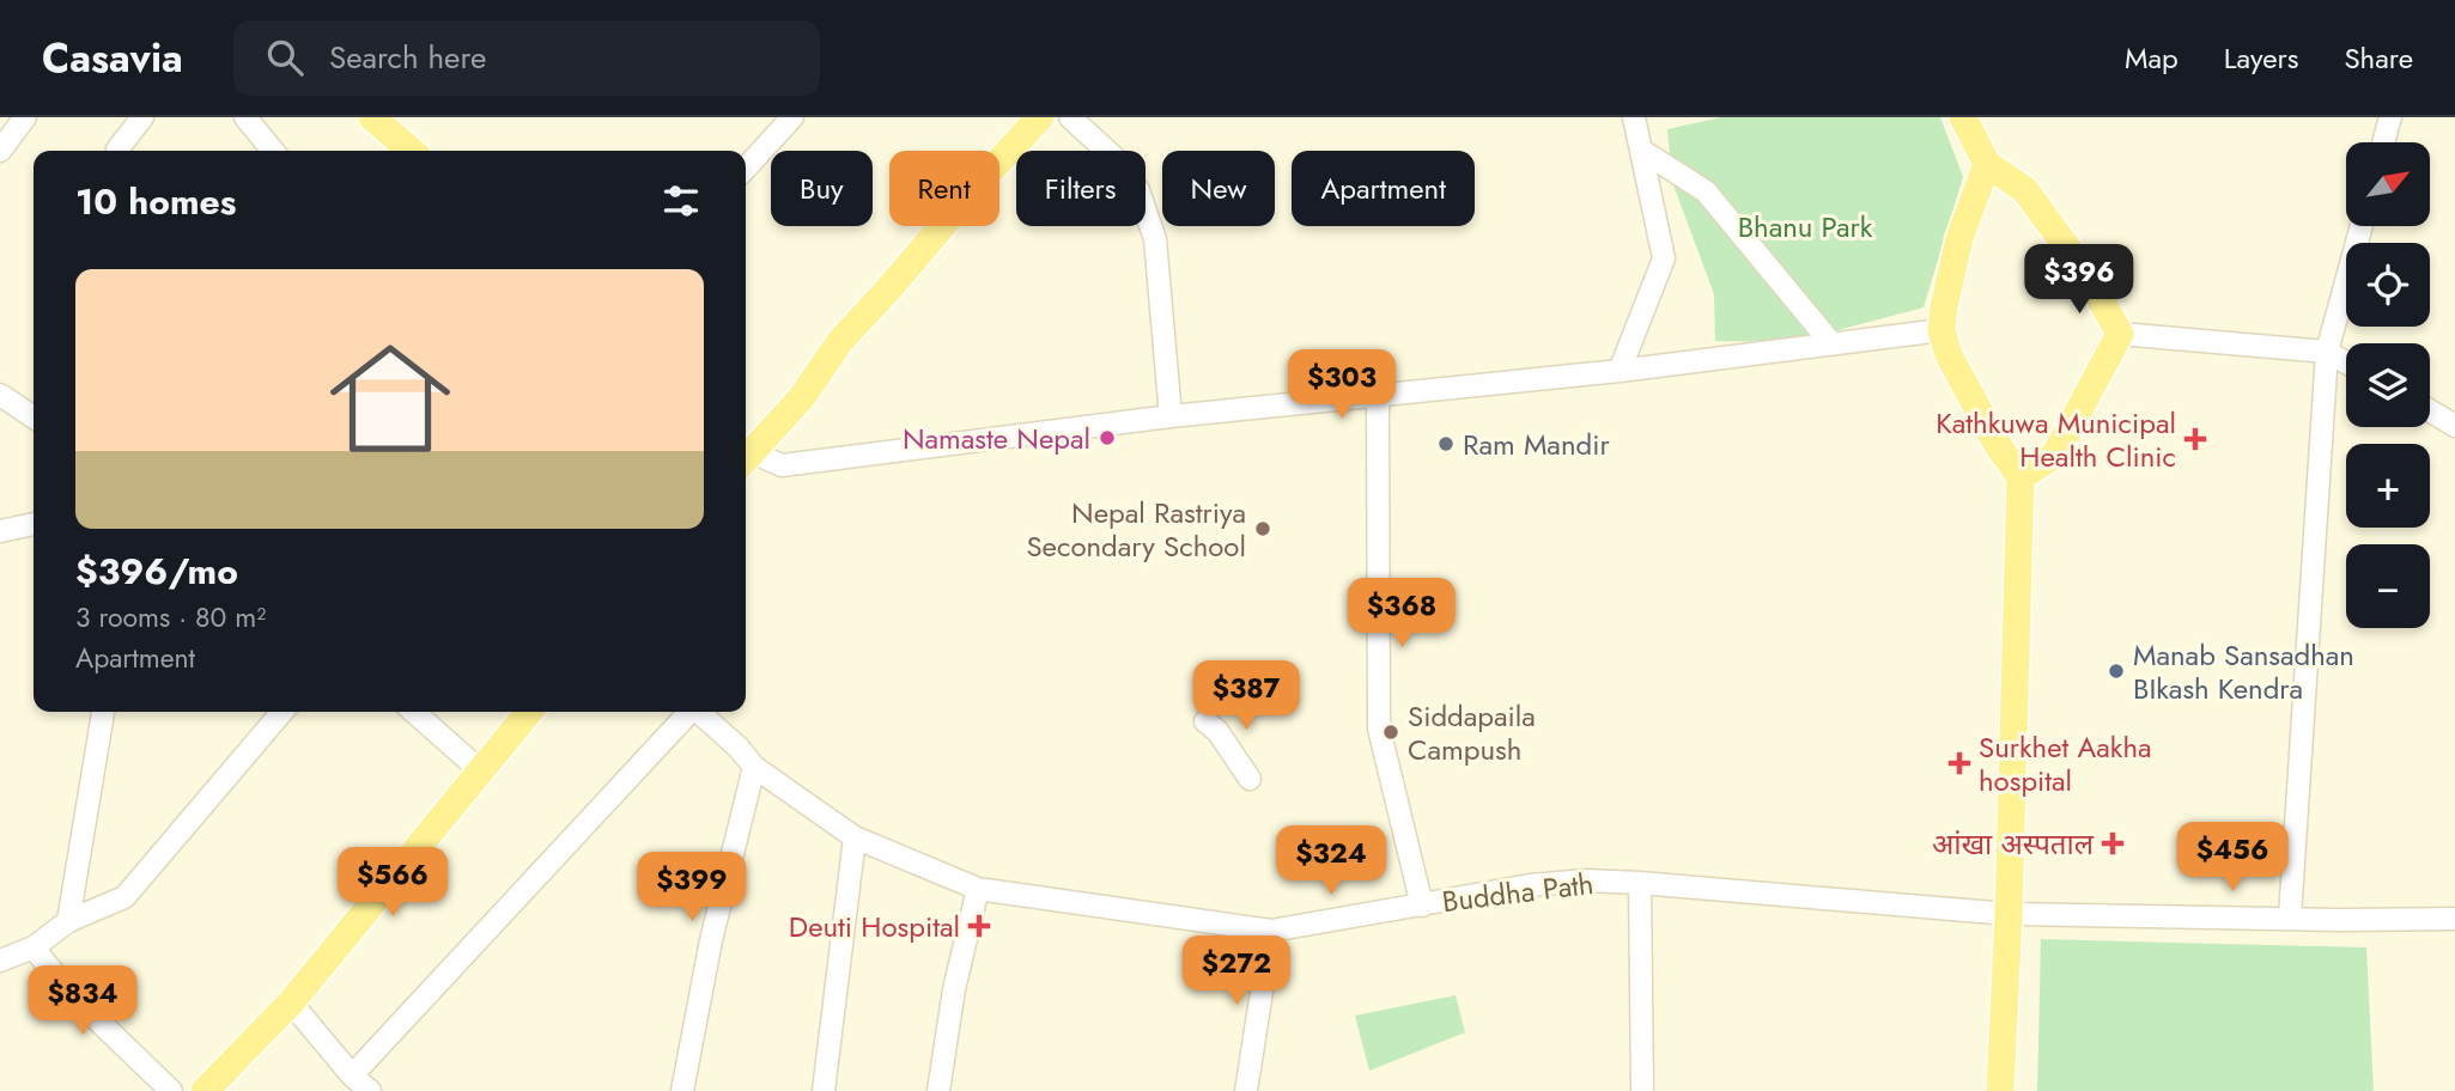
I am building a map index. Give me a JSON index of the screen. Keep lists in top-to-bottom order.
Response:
{
  "streets": {
    "street": ["Buddha Path"]
  },
  "parks": ["Bhanu Park"],
  "places": {
    "other": [
      "Namaste Nepal",
      "Ram Mandir",
      "Nepal Rastriya Secondary School",
      "Manab Sansadhan BIkash Kendra",
      "Siddapaila Campush"
    ],
    "health": [
      "Kathkuwa Municipal Health Clinic",
      "Surkhet Aakha hospital",
      "आंखा अस्पताल",
      "Deuti Hospital"
    ]
  },
  "north": "top right",
  "page": {
    "header": "Casavia",
    "search": "Search here",
    "nav": ["Map", "Layers", "Share"],
    "map_buttons": ["+", "−"],
    "chip": [
      "Buy",
      "Rent",
      "Filters",
      "New",
      "Apartment"
    ],
    "heading": "10 homes",
    "price": [
      "$396",
      "$303",
      "$368",
      "$387",
      "$456",
      "$324",
      "$566",
      "$399",
      "$272",
      "$834"
    ],
    "list": [
      {
        "name": "$396/mo",
        "note": "3 rooms · 80 m² · Apartment"
      }
    ]
  }
}
